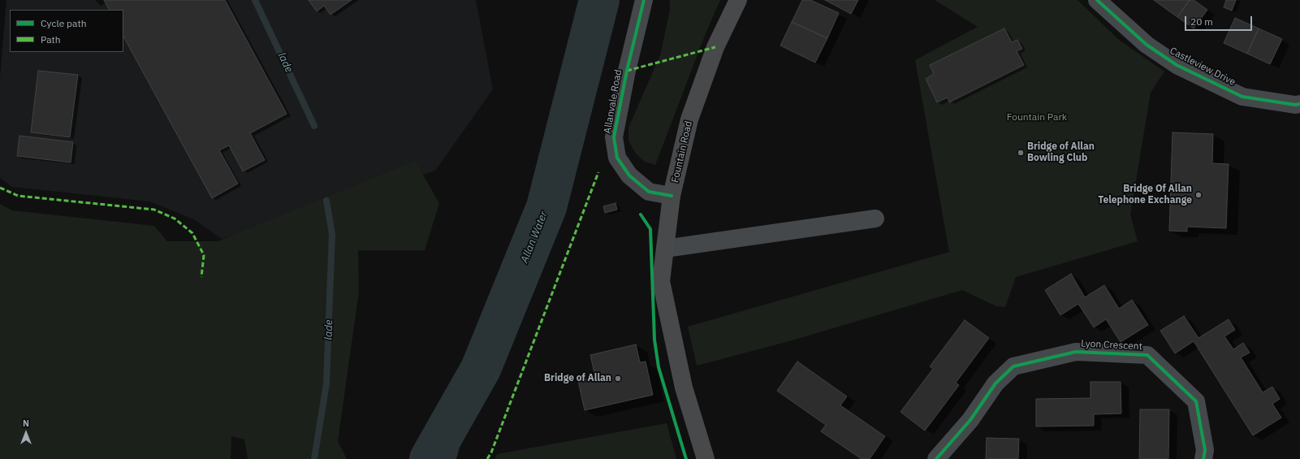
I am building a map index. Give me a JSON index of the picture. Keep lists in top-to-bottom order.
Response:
{
  "streets": {
    "main road": ["Fountain Road"],
    "street": ["Castleview Drive", "Allanvale Road", "Lyon Crescent"]
  },
  "crossings": [
    ["Allanvale Road", "Fountain Road"]
  ],
  "water": ["lade", "Allan Water"],
  "parks": ["Fountain Park"],
  "places": ["Bridge of Allan Bowling Club", "Bridge Of Allan Telephone Exchange", "Bridge of Allan"],
  "legend": ["Cycle path", "Path"],
  "scale_bar": "20 m",
  "north": "top"
}
